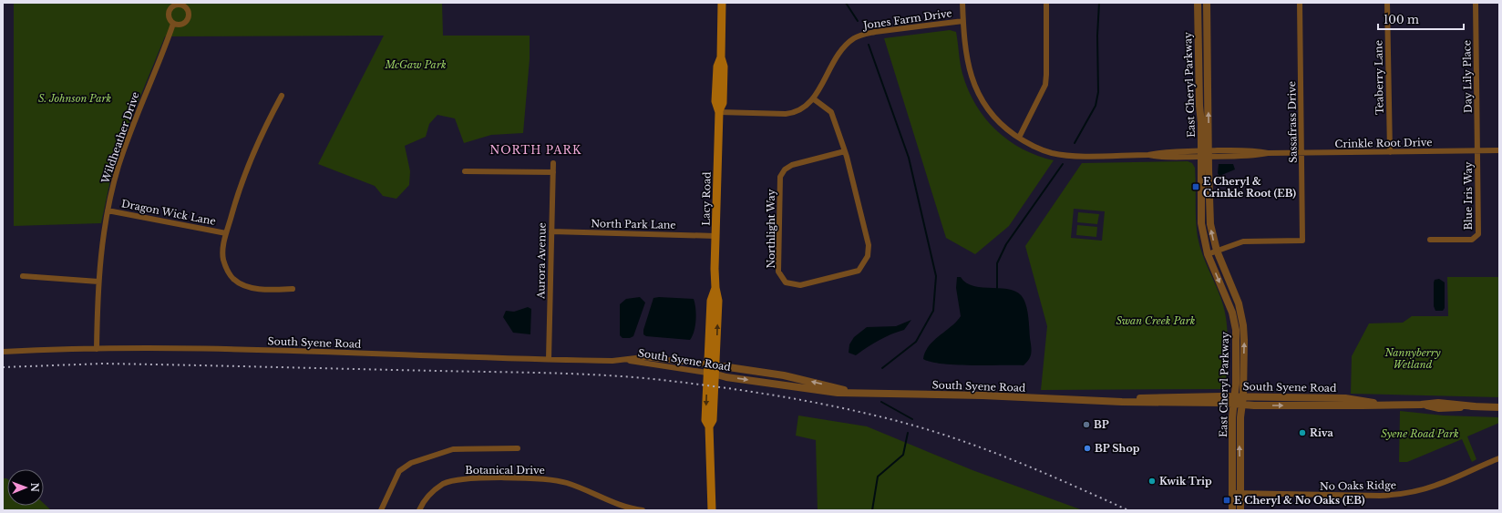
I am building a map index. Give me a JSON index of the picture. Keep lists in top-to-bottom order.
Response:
{
  "streets": {
    "main road": ["Lacy Road"],
    "street": [
      "Jones Farm Drive",
      "Day Lily Place",
      "Teaberry Lane",
      "East Cheryl Parkway",
      "Sassafrass Drive",
      "Wildheather Drive",
      "Crinkle Root Drive",
      "Blue Iris Way",
      "Dragon Wick Lane",
      "North Park Lane",
      "Northlight Way",
      "Aurora Avenue",
      "South Syene Road",
      "Botanical Drive",
      "No Oaks Ridge"
    ]
  },
  "crossings": [
    ["Jones Farm Drive", "Crinkle Root Drive"],
    ["Jones Farm Drive", "Lacy Road"],
    ["Jones Farm Drive", "Northlight Way"],
    ["Day Lily Place", "Crinkle Root Drive"],
    ["Day Lily Place", "Blue Iris Way"],
    ["Teaberry Lane", "Crinkle Root Drive"],
    ["East Cheryl Parkway", "Sassafrass Drive"],
    ["East Cheryl Parkway", "Crinkle Root Drive"],
    ["East Cheryl Parkway", "South Syene Road"],
    ["East Cheryl Parkway", "No Oaks Ridge"],
    ["Sassafrass Drive", "Crinkle Root Drive"],
    ["Wildheather Drive", "Dragon Wick Lane"],
    ["Wildheather Drive", "South Syene Road"],
    ["Crinkle Root Drive", "Blue Iris Way"],
    ["Lacy Road", "North Park Lane"],
    ["Lacy Road", "South Syene Road"],
    ["North Park Lane", "Aurora Avenue"],
    ["Aurora Avenue", "South Syene Road"]
  ],
  "districts": ["NORTH PARK"],
  "parks": [
    "McGaw Park",
    "S. Johnson Park",
    "Swan Creek Park",
    "Nannyberry Wetland",
    "Syene Road Park"
  ],
  "places": {
    "transit": ["E Cheryl & Crinkle Root (EB)", "E Cheryl & No Oaks (EB)"],
    "other": [
      "BP",
      "Riva",
      "BP Shop",
      "Kwik Trip"
    ]
  },
  "scale_bar": "100 m",
  "north": "right"
}
